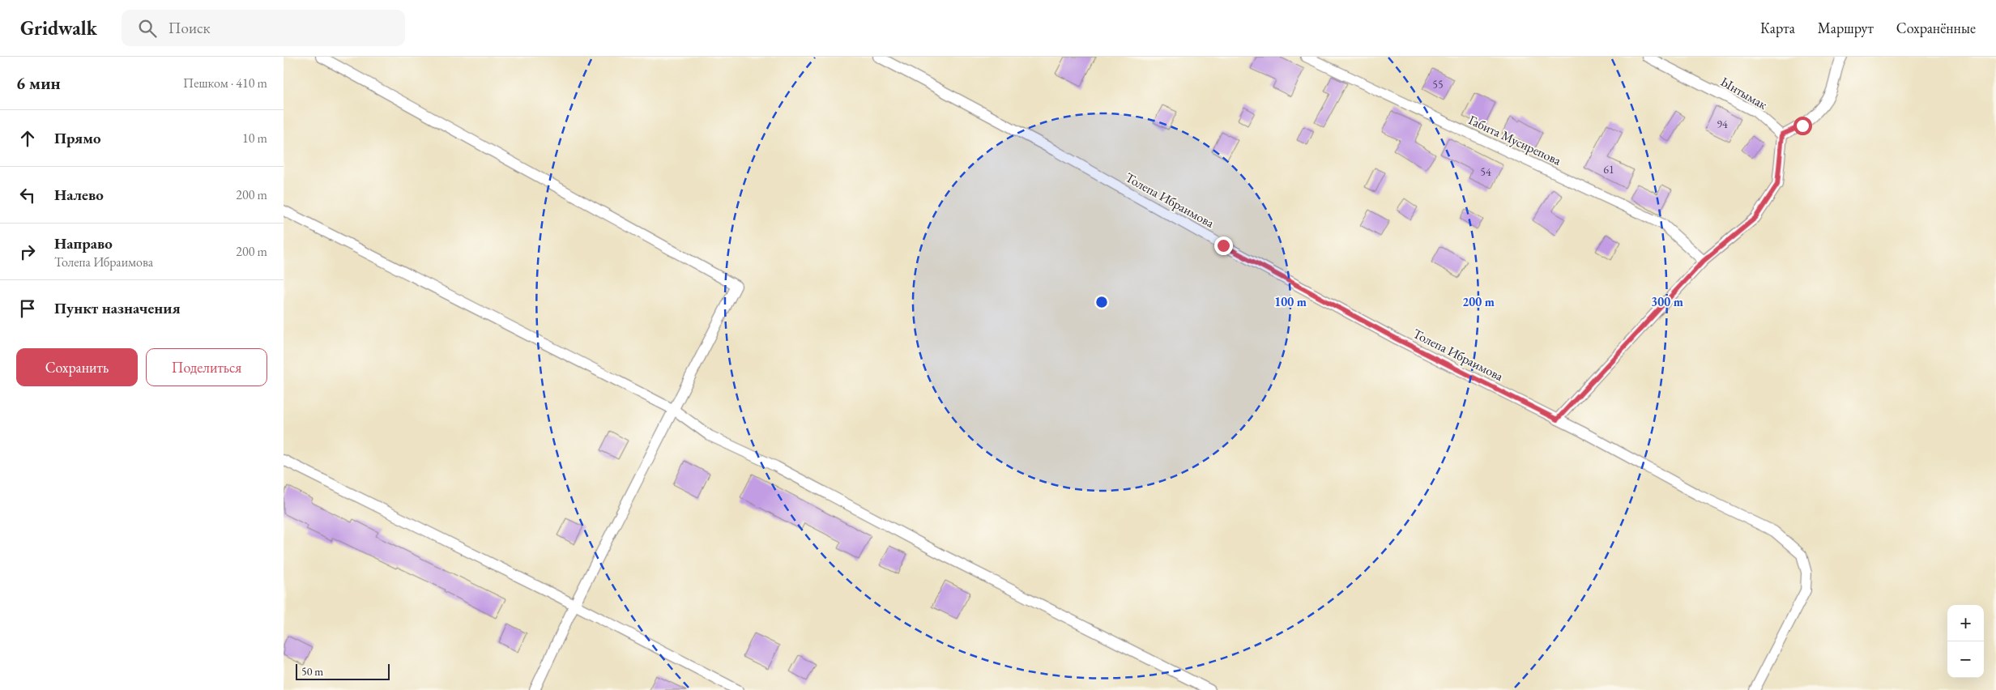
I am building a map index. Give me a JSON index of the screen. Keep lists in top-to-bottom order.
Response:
{
  "streets": {
    "street": ["Ынтымак", "Габита Мусирепова", "Толепа Ибраимова"]
  },
  "house_numbers": [
    "55",
    "94",
    "61",
    "54"
  ],
  "scale_bar": "50 m",
  "page": {
    "header": "Gridwalk",
    "search": "Поиск",
    "nav": ["Карта", "Маршрут", "Сохранённые"],
    "heading": ["6 мин", "Пешком · 410 m"],
    "list": [
      ["Прямо", "10 m"],
      ["Налево", "200 m"],
      ["Направо", "Толепа Ибраимова", "200 m"],
      "Пункт назначения"
    ],
    "buttons": ["Сохранить", "Поделиться"],
    "map_buttons": ["+", "−"],
    "scale": "50 m"
  },
  "rings": ["100 m", "200 m", "300 m"]
}
